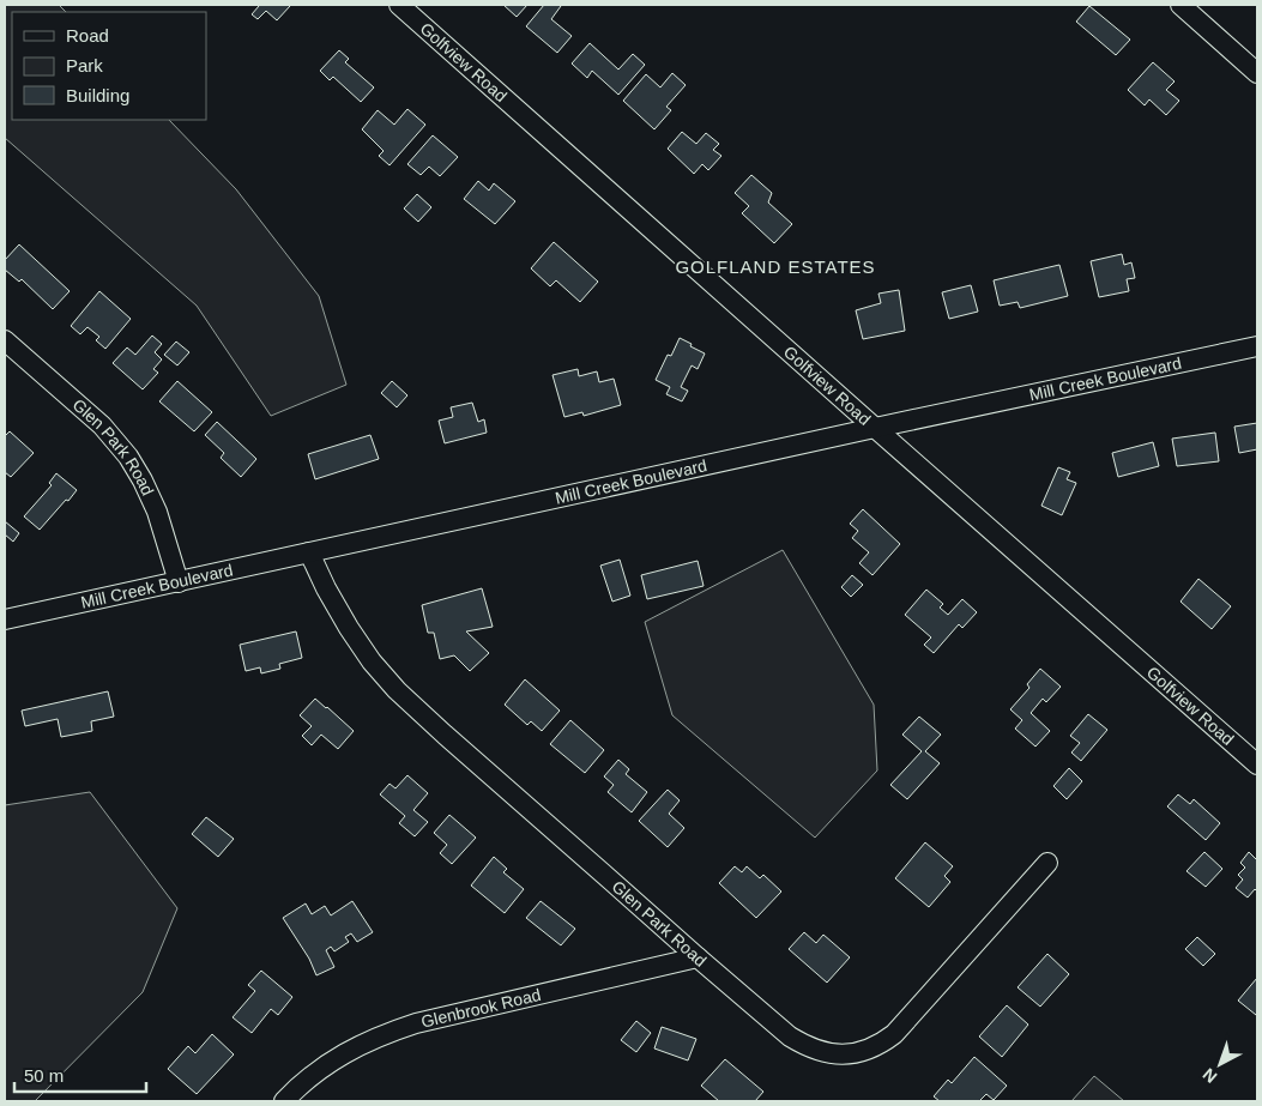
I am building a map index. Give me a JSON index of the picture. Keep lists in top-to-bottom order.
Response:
{
  "streets": {
    "street": [
      "Golfview Road",
      "Mill Creek Boulevard",
      "Glen Park Road",
      "Glenbrook Road"
    ]
  },
  "crossings": [
    ["Golfview Road", "Mill Creek Boulevard"],
    ["Mill Creek Boulevard", "Glen Park Road"],
    ["Glen Park Road", "Glenbrook Road"]
  ],
  "districts": ["GOLFLAND ESTATES"],
  "legend": ["Road", "Park", "Building"],
  "scale_bar": "50 m",
  "north": "bottom left"
}
